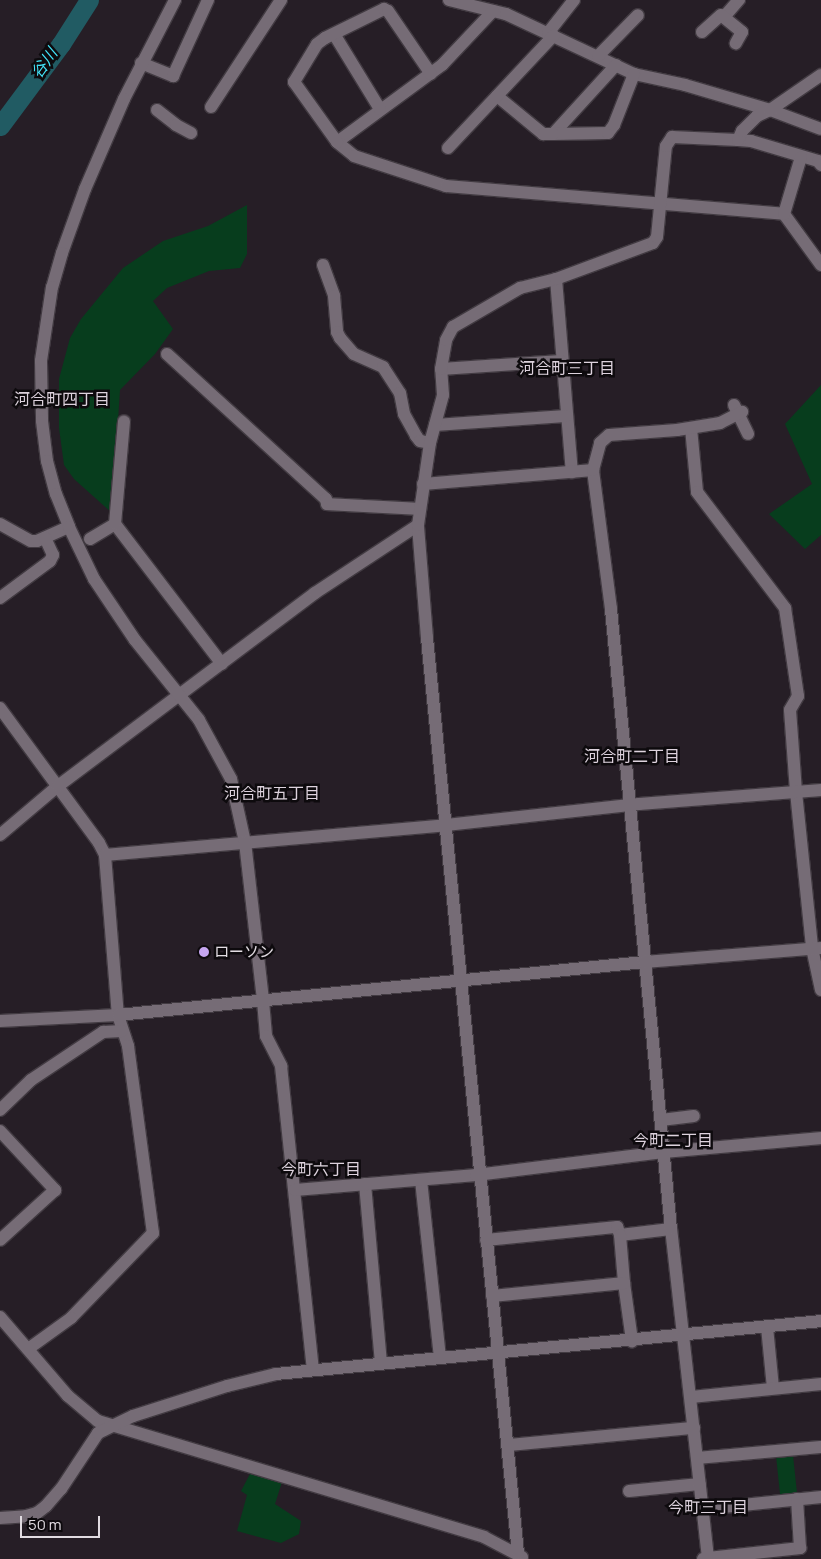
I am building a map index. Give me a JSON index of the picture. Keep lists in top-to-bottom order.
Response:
{
  "districts": [
    "河合町三丁目",
    "河合町四丁目",
    "河合町二丁目",
    "河合町五丁目",
    "今町二丁目",
    "今町六丁目",
    "今町三丁目"
  ],
  "water": ["谷川"],
  "places": ["ローソン"],
  "scale_bar": "50 m"
}
